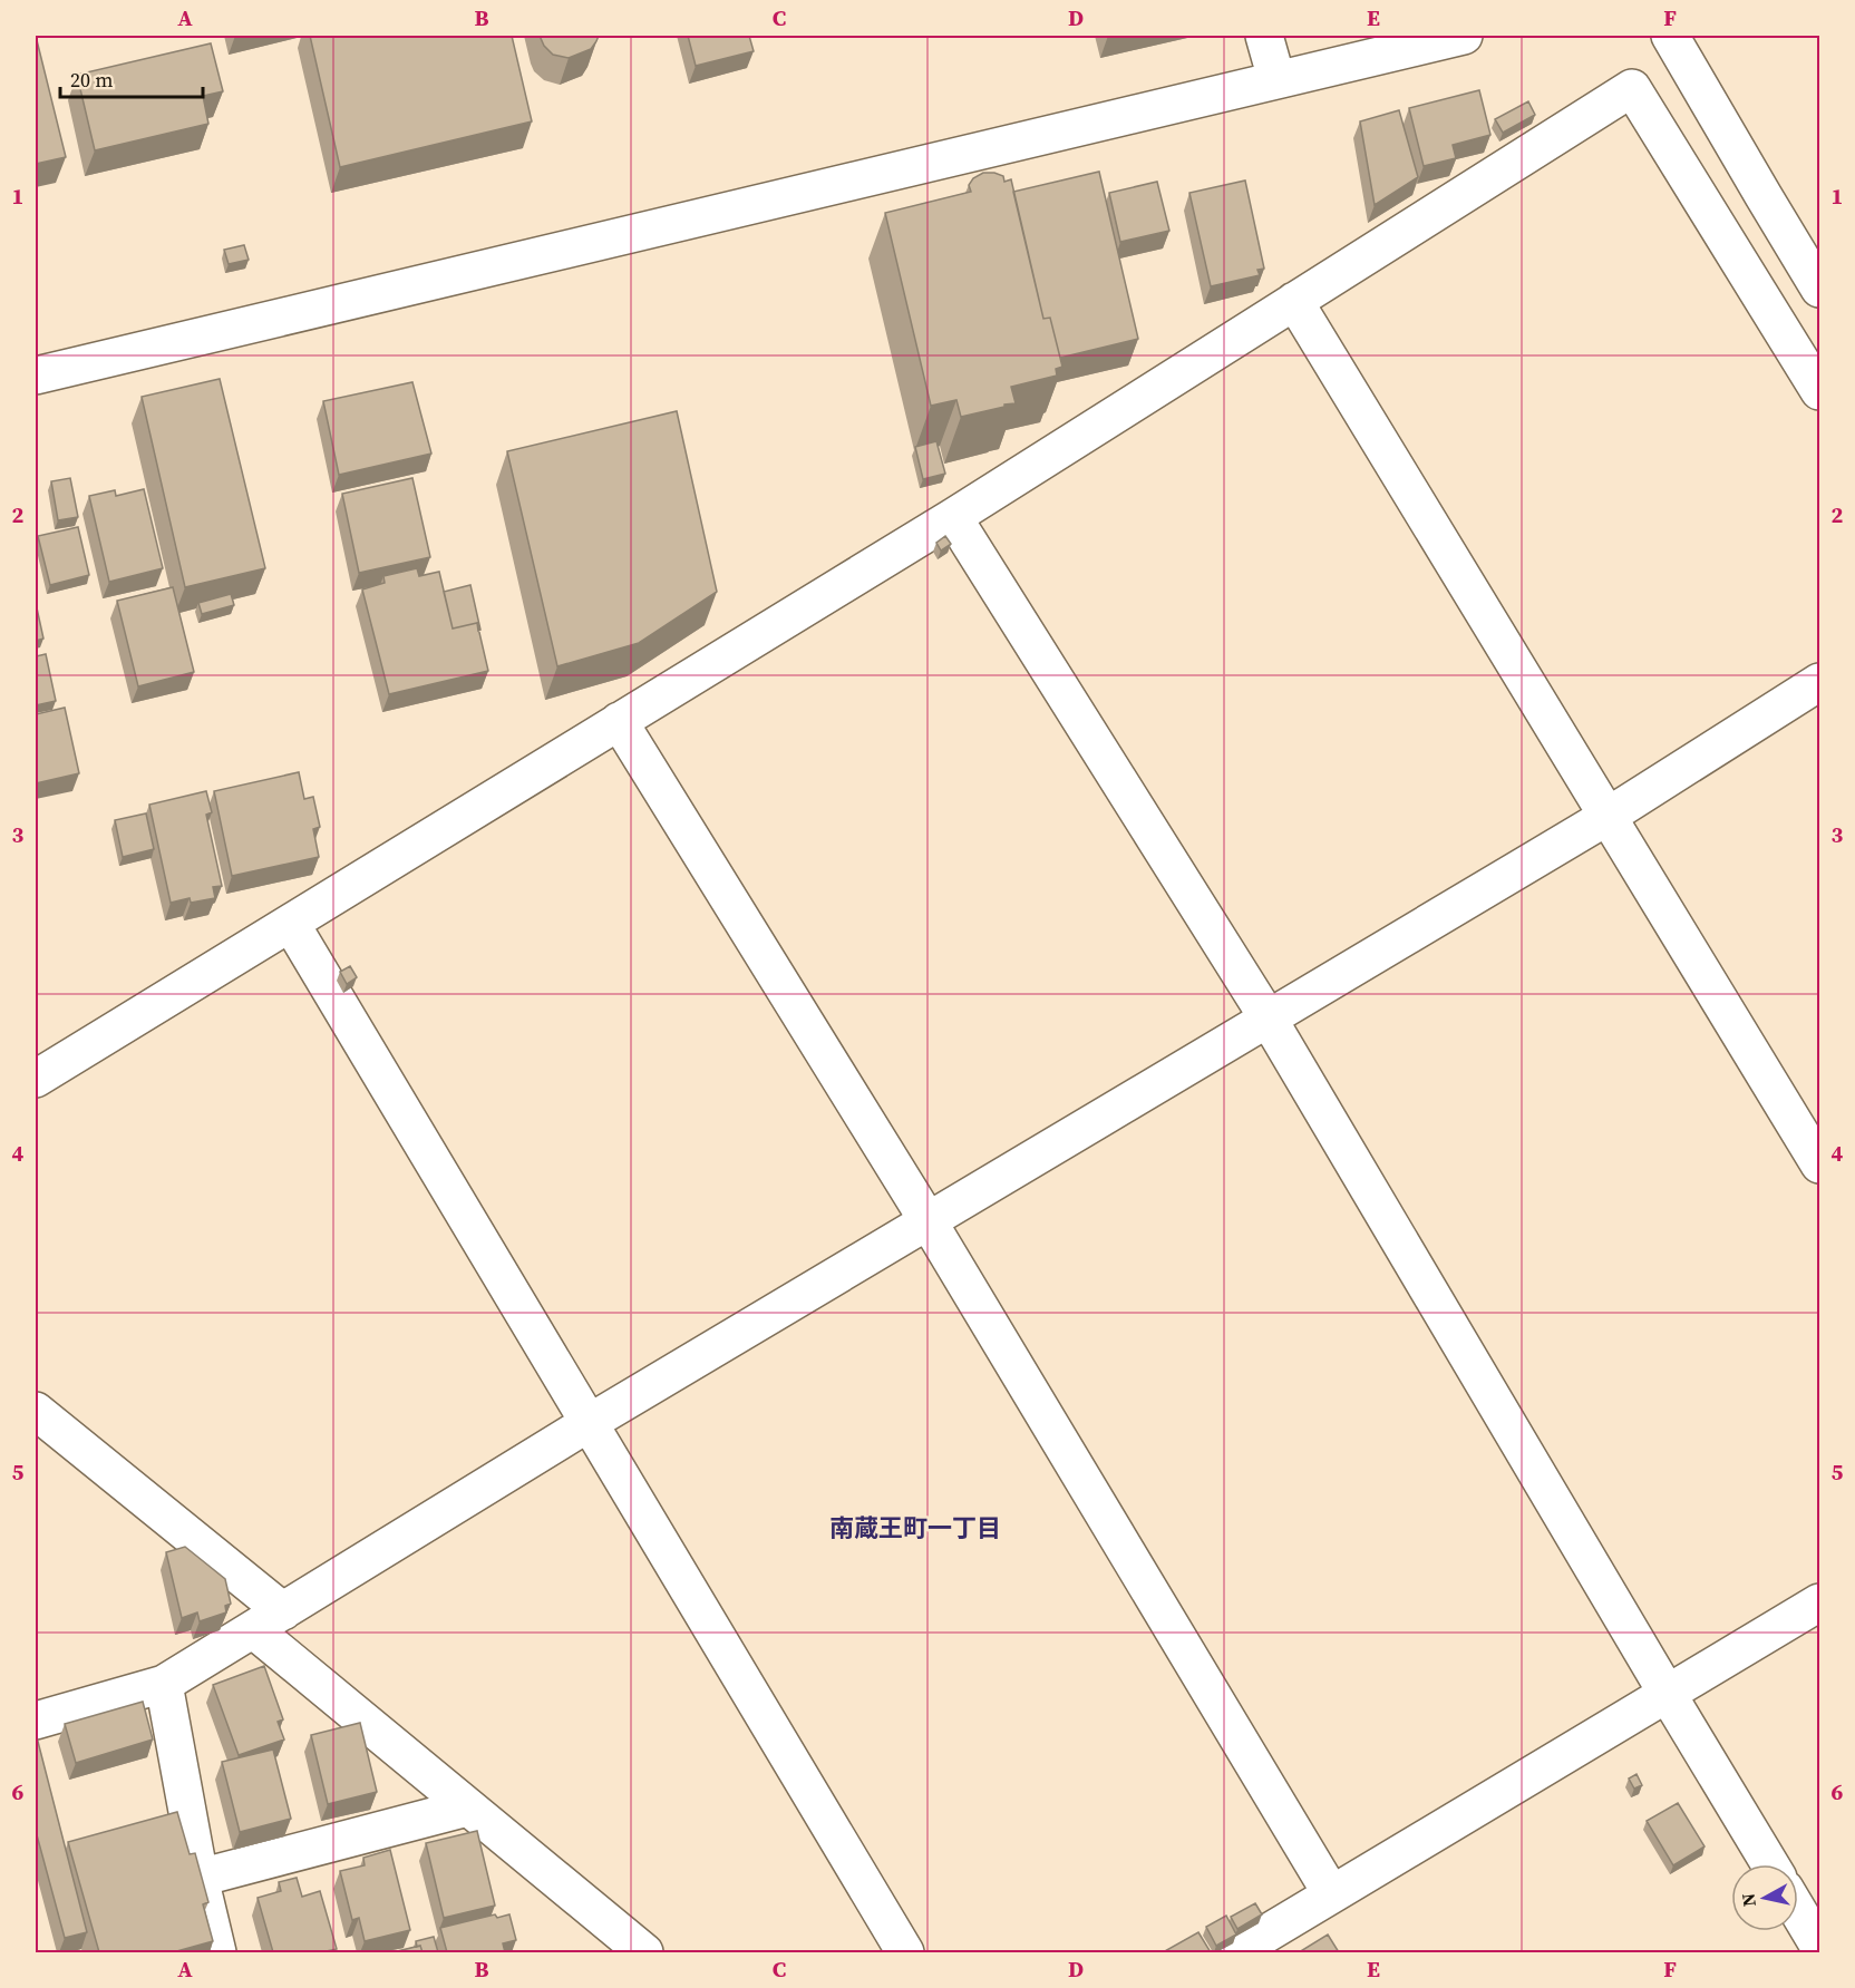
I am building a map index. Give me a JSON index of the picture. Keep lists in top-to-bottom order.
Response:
{
  "districts": ["南蔵王町一丁目"],
  "scale_bar": "20 m",
  "north": "left",
  "grid": {
    "columns": [
      "A",
      "B",
      "C",
      "D",
      "E",
      "F"
    ],
    "rows": [
      "1",
      "2",
      "3",
      "4",
      "5",
      "6"
    ]
  }
}
